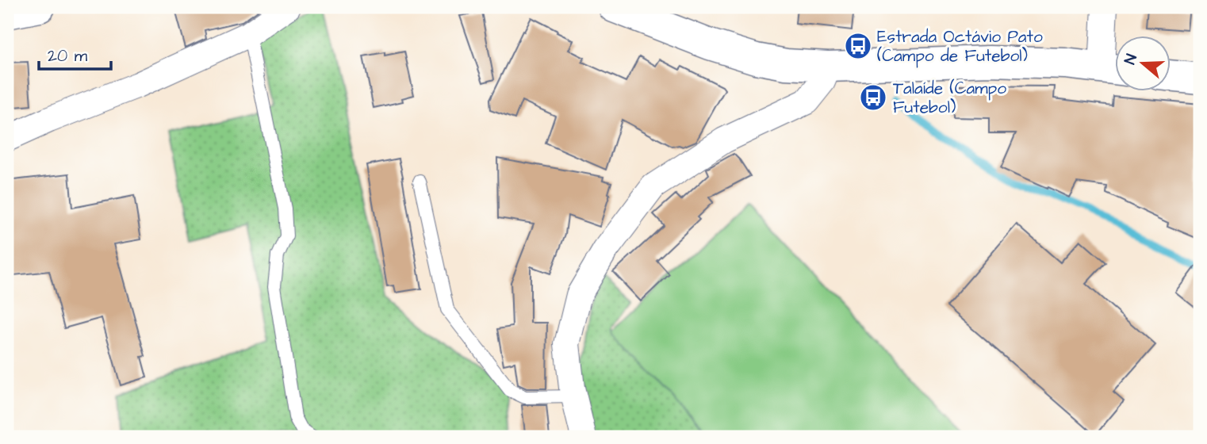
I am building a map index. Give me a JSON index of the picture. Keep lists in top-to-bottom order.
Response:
{
  "places": {
    "bus stop": ["Estrada Octávio Pato (Campo de Futebol)", "Talaíde (Campo Futebol)"]
  },
  "scale_bar": "20 m",
  "north": "left"
}
